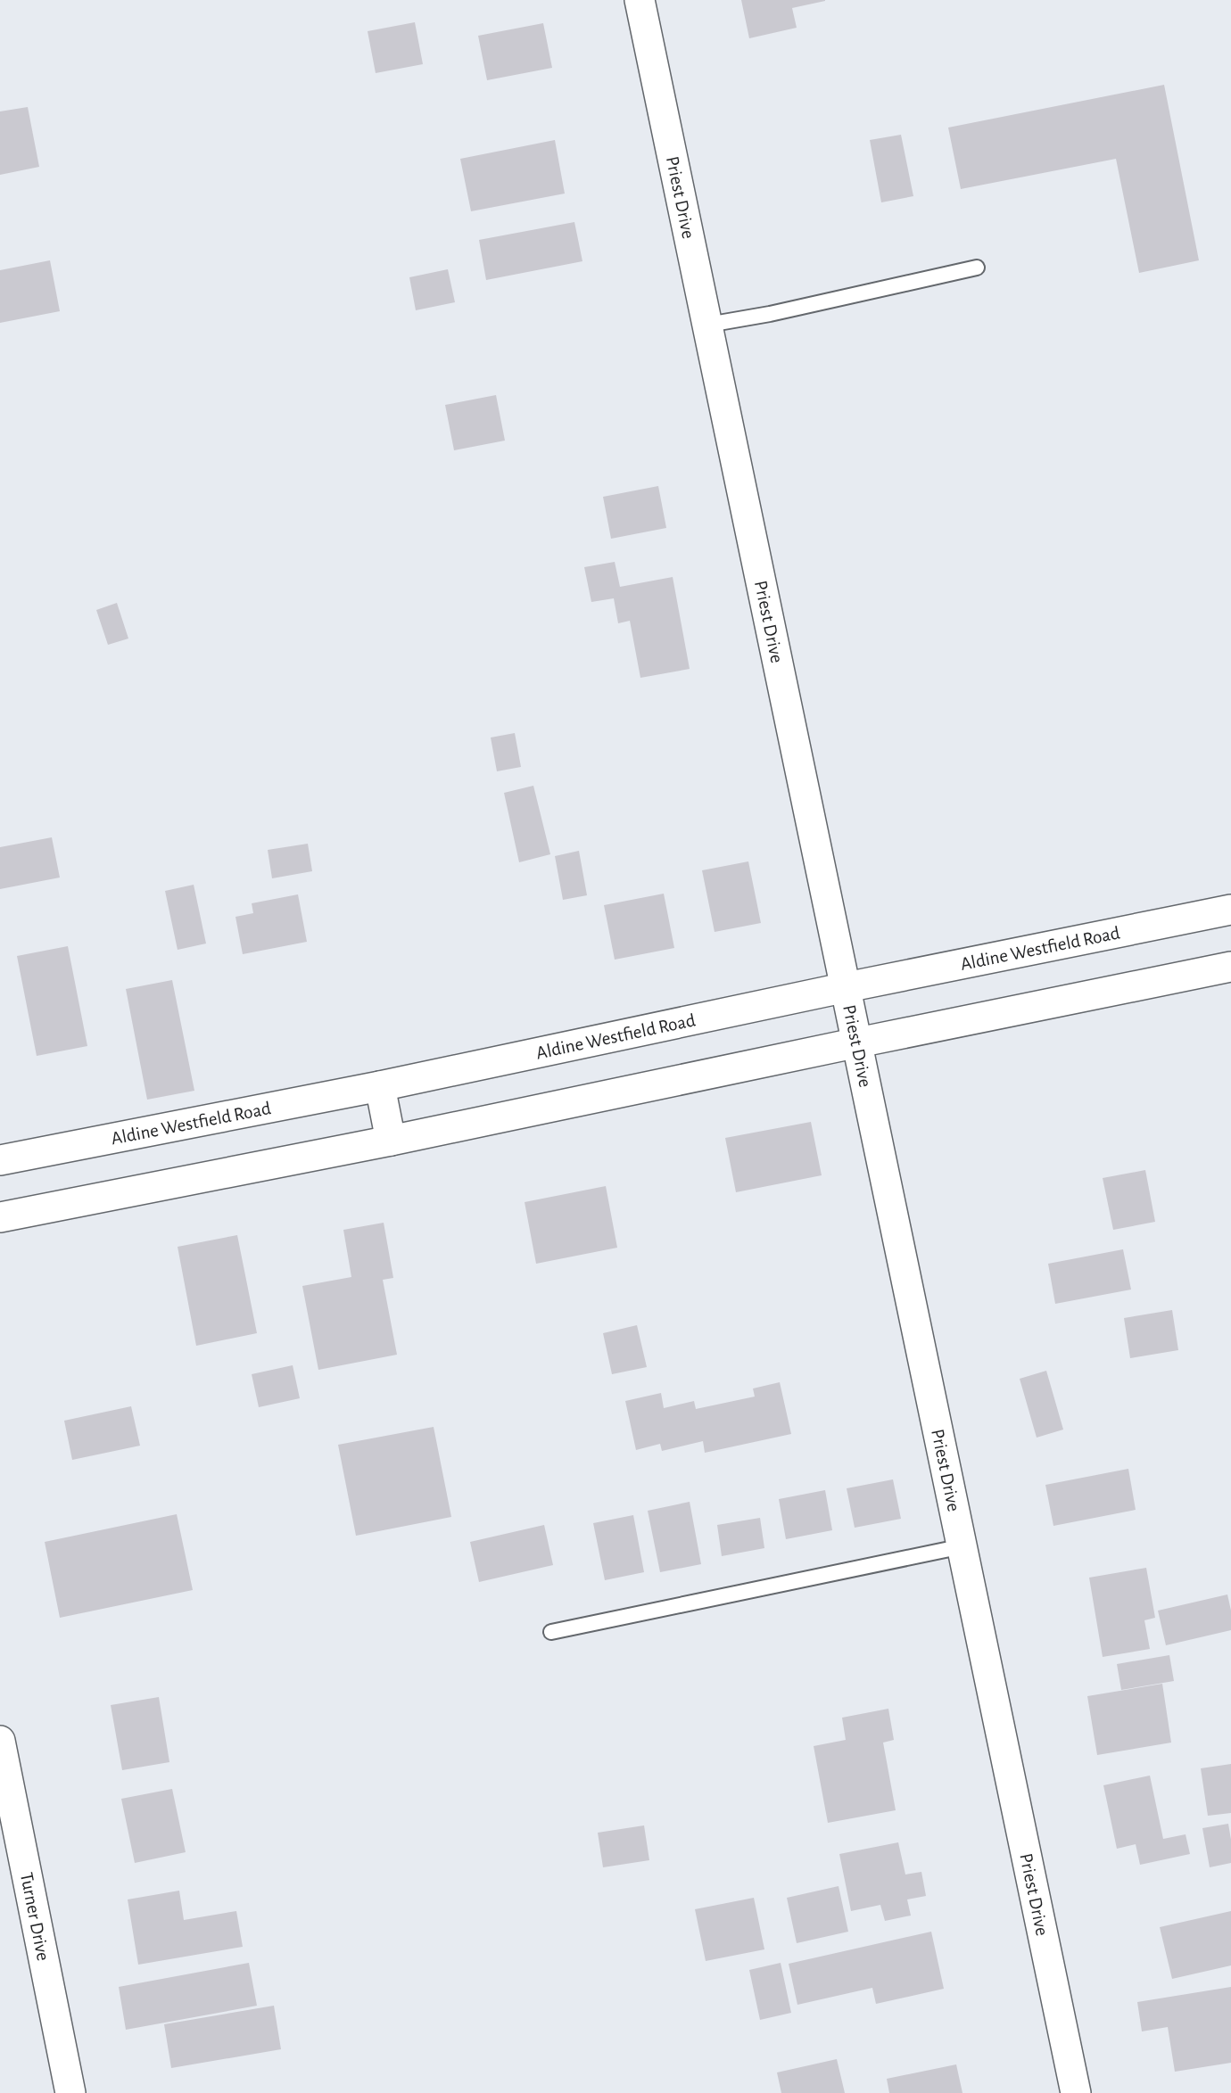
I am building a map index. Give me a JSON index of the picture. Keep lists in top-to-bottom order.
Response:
{
  "streets": {
    "main road": ["Priest Drive", "Aldine Westfield Road", "Turner Drive"]
  },
  "crossings": [
    ["Priest Drive", "Aldine Westfield Road"]
  ]
}
